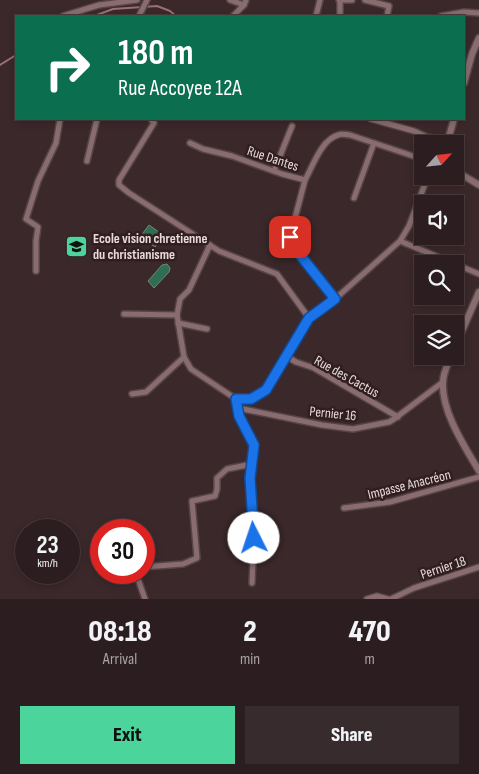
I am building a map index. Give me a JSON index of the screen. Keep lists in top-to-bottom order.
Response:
{
  "streets": {
    "street": [
      "Rue Dantes",
      "Rue des Cactus",
      "Pernier 16",
      "Impasse Anacréon",
      "Pernier 18"
    ]
  },
  "crossings": [
    ["Rue des Cactus", "Pernier 16"]
  ],
  "places": {
    "school or university": ["Ecole vision chretienne du christianisme"]
  },
  "north": "top right",
  "page": {
    "turn": ["180 m", "Rue Accoyee 12A"],
    "speed": "23 km/h",
    "limit": "30",
    "eta": [
      "08:18",
      "Arrival",
      "2",
      "min",
      "470",
      "m"
    ],
    "buttons": ["Exit", "Share"]
  }
}
